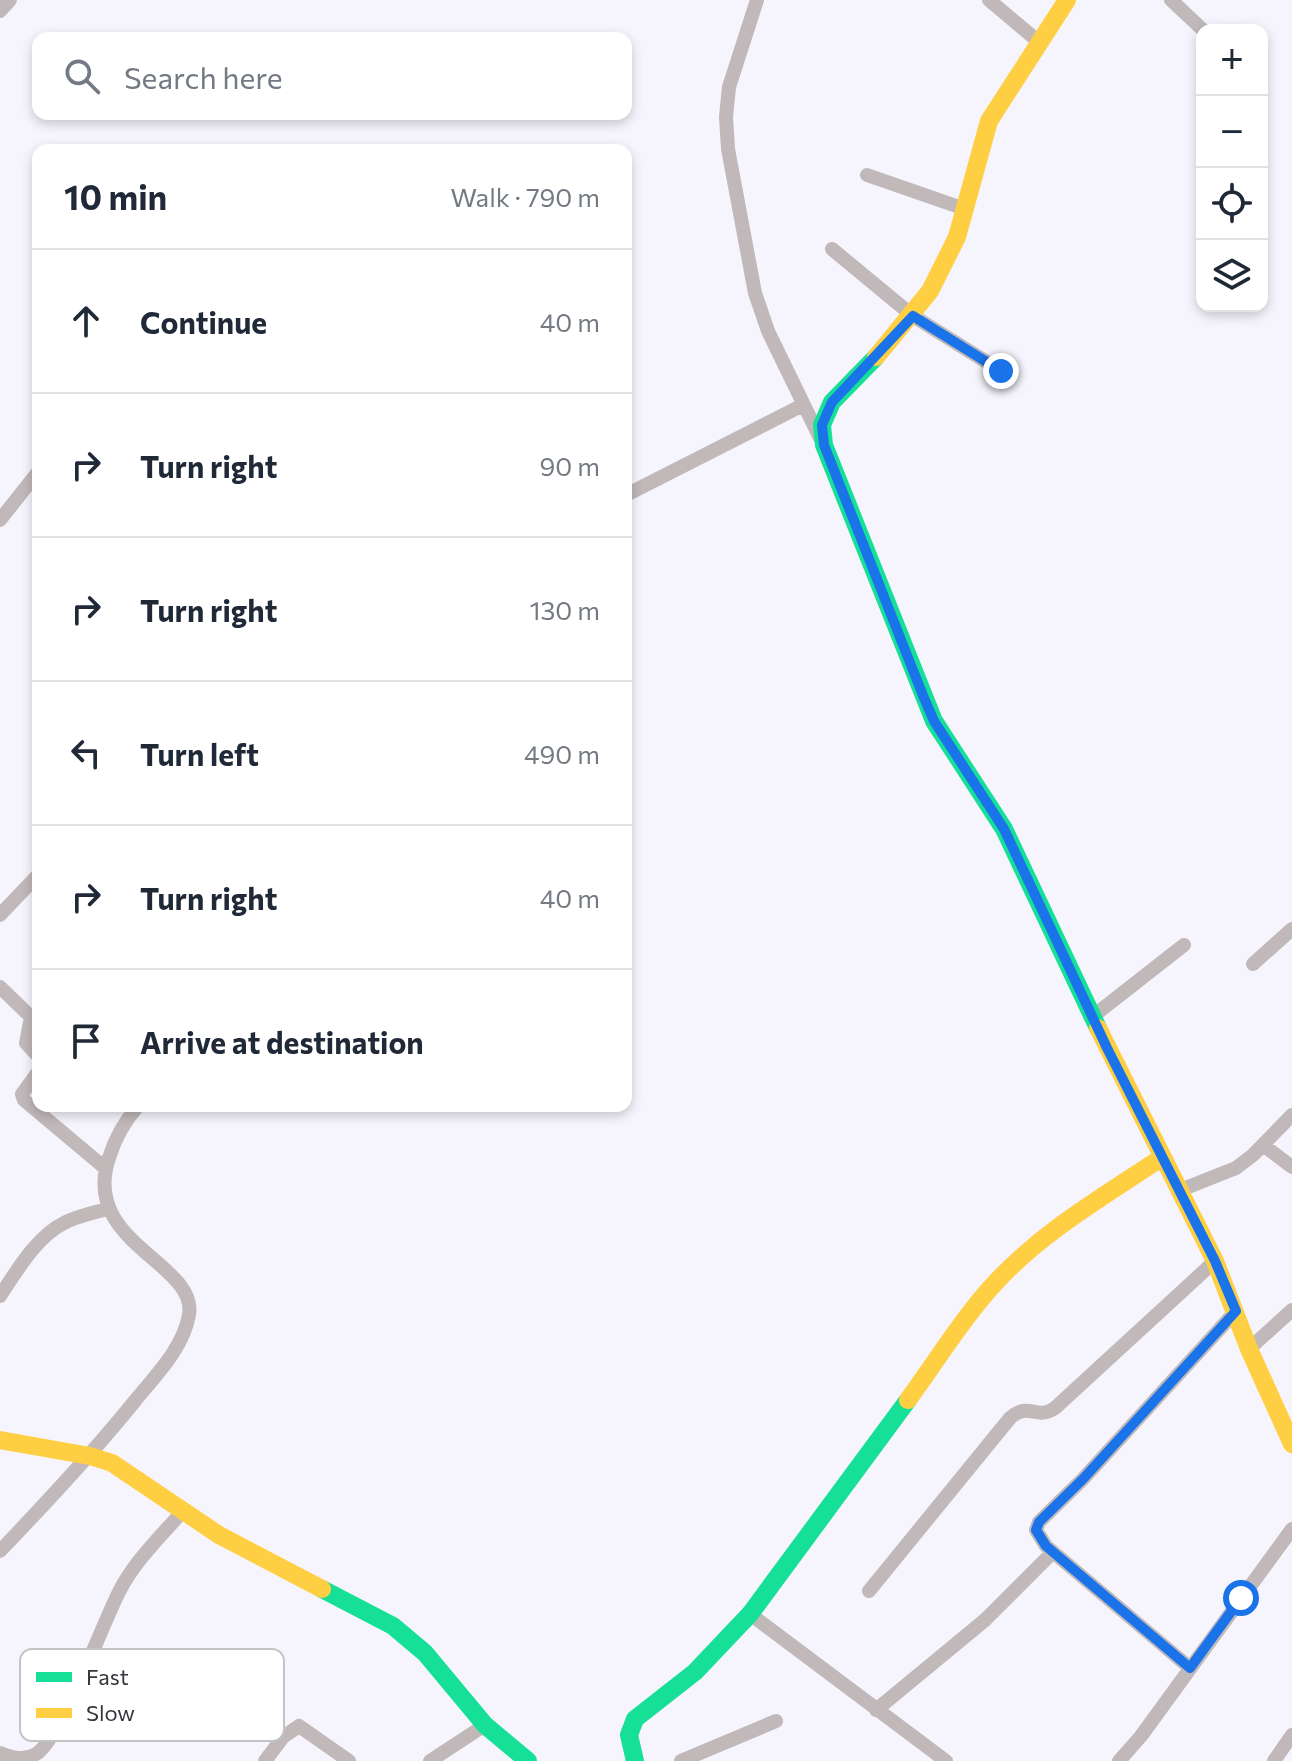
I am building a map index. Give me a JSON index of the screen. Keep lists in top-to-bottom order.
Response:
{
  "legend": ["Fast", "Slow"],
  "page": {
    "map_buttons": ["+", "−"],
    "search": "Search here",
    "heading": ["10 min", "Walk · 790 m"],
    "list": [
      ["Continue", "40 m"],
      ["Turn right", "90 m"],
      ["Turn right", "130 m"],
      ["Turn left", "490 m"],
      ["Turn right", "40 m"],
      "Arrive at destination"
    ]
  }
}
